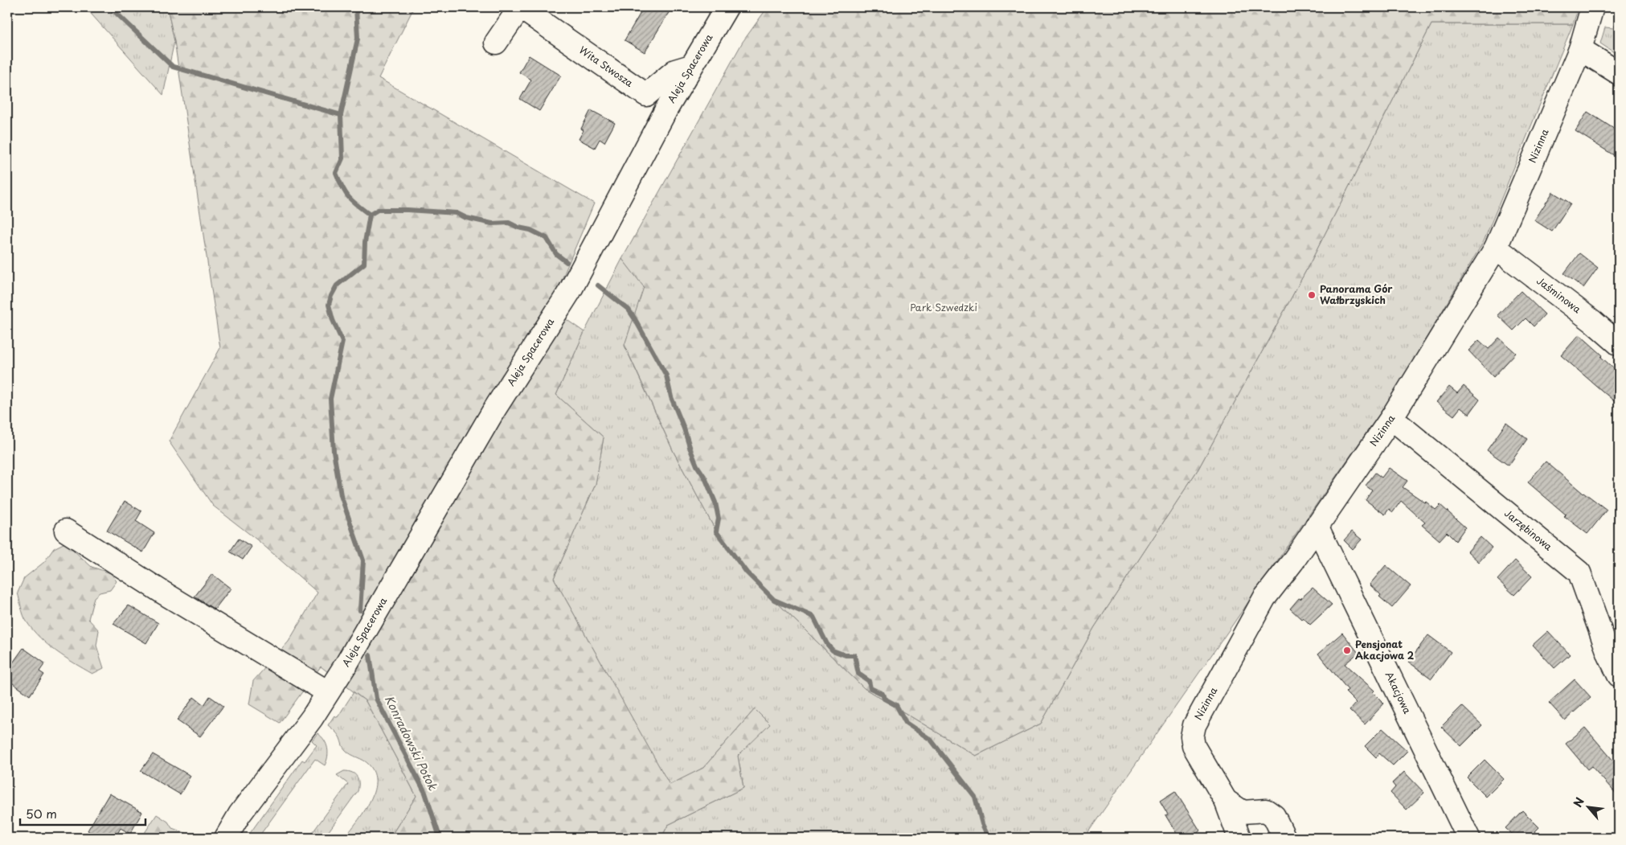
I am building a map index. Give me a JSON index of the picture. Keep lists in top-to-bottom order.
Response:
{
  "streets": {
    "street": [
      "Wita Stwosza",
      "Aleja Spacerowa",
      "Nizinna",
      "Jaśminowa",
      "Jarzębinowa",
      "Akacjowa"
    ]
  },
  "crossings": [
    ["Nizinna", "Jaśminowa"],
    ["Nizinna", "Jarzębinowa"],
    ["Nizinna", "Akacjowa"]
  ],
  "water": ["Konradowski Potok"],
  "parks": ["Park Szwedzki"],
  "places": ["Panorama Gór Wałbrzyskich", "Pensjonat Akacjowa 2"],
  "scale_bar": "50 m",
  "north": "top left"
}
